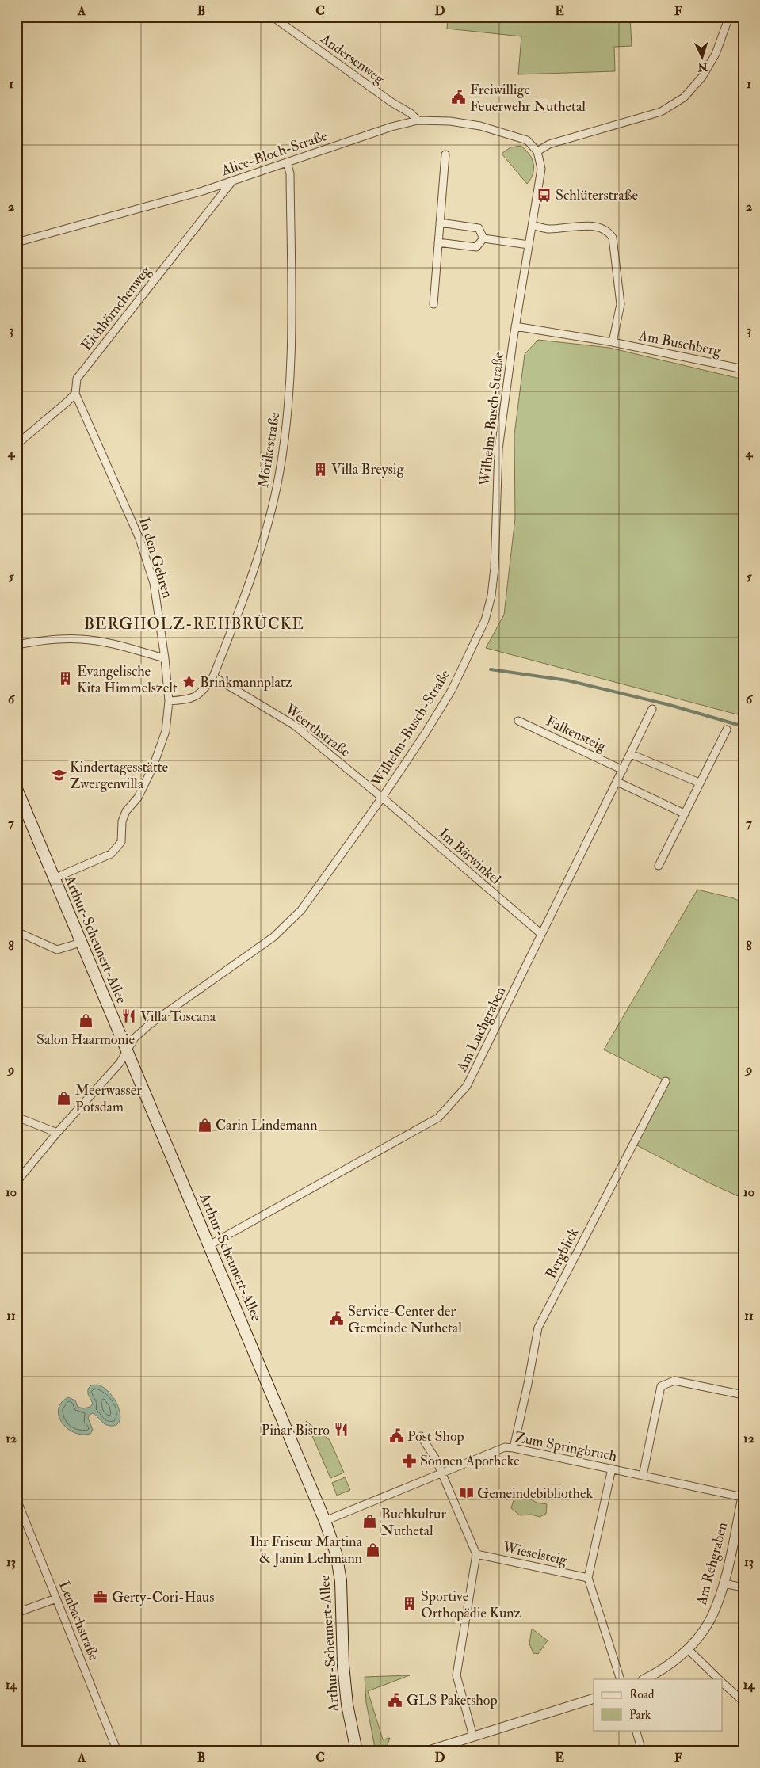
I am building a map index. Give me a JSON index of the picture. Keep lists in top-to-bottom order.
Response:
{
  "streets": {
    "main road": ["Arthur-Scheunert-Allee"],
    "street": [
      "Andersenweg",
      "Alice-Bloch-Straße",
      "Eichhörnchenweg",
      "Am Buschberg",
      "Wilhelm-Busch-Straße",
      "Mörikestraße",
      "In den Gehren",
      "Weerthstraße",
      "Falkensteig",
      "Im Bärwinkel",
      "Am Luchgraben",
      "Bergblick",
      "Zum Springbruch",
      "Wieselsteig",
      "Am Rehgraben",
      "Lenbachstraße"
    ]
  },
  "crossings": [
    ["Andersenweg", "Alice-Bloch-Straße"],
    ["Alice-Bloch-Straße", "Eichhörnchenweg"],
    ["Alice-Bloch-Straße", "Wilhelm-Busch-Straße"],
    ["Alice-Bloch-Straße", "Mörikestraße"],
    ["Eichhörnchenweg", "In den Gehren"],
    ["Am Buschberg", "Wilhelm-Busch-Straße"],
    ["Wilhelm-Busch-Straße", "Weerthstraße"],
    ["Wilhelm-Busch-Straße", "Im Bärwinkel"],
    ["Wilhelm-Busch-Straße", "Arthur-Scheunert-Allee"],
    ["Mörikestraße", "In den Gehren"],
    ["Mörikestraße", "Weerthstraße"],
    ["In den Gehren", "Arthur-Scheunert-Allee"],
    ["Weerthstraße", "Im Bärwinkel"],
    ["Falkensteig", "Am Luchgraben"],
    ["Im Bärwinkel", "Am Luchgraben"],
    ["Arthur-Scheunert-Allee", "Am Luchgraben"],
    ["Arthur-Scheunert-Allee", "Zum Springbruch"],
    ["Bergblick", "Zum Springbruch"],
    ["Zum Springbruch", "Am Rehgraben"]
  ],
  "districts": ["BERGHOLZ-REHBRÜCKE"],
  "places": {
    "public building": [
      "Freiwillige Feuerwehr Nuthetal",
      "Service-Center der Gemeinde Nuthetal",
      "Post Shop",
      "GLS Paketshop"
    ],
    "bus stop": ["Schlüterstraße"],
    "building": ["Villa Breysig", "Evangelische Kita Himmelszelt", "Sportive Orthopädie Kunz"],
    "place": ["Brinkmannplatz"],
    "school or university": ["Kindertagesstätte Zwergenvilla"],
    "restaurant": ["Villa Toscana", "Pinar Bistro"],
    "shop": [
      "Salon Haarmonie",
      "Meerwasser Potsdam",
      "Carin Lindemann",
      "Buchkultur Nuthetal",
      "Ihr Friseur Martina & Janin Lehmann"
    ],
    "pharmacy": ["Sonnen Apotheke"],
    "library": ["Gemeindebibliothek"],
    "office": ["Gerty-Cori-Haus"]
  },
  "legend": ["Road", "Park"],
  "north": "bottom",
  "grid": {
    "columns": [
      "A",
      "B",
      "C",
      "D",
      "E",
      "F"
    ],
    "rows": [
      "1",
      "2",
      "3",
      "4",
      "5",
      "6",
      "7",
      "8",
      "9",
      "10",
      "11",
      "12",
      "13",
      "14"
    ]
  }
}
